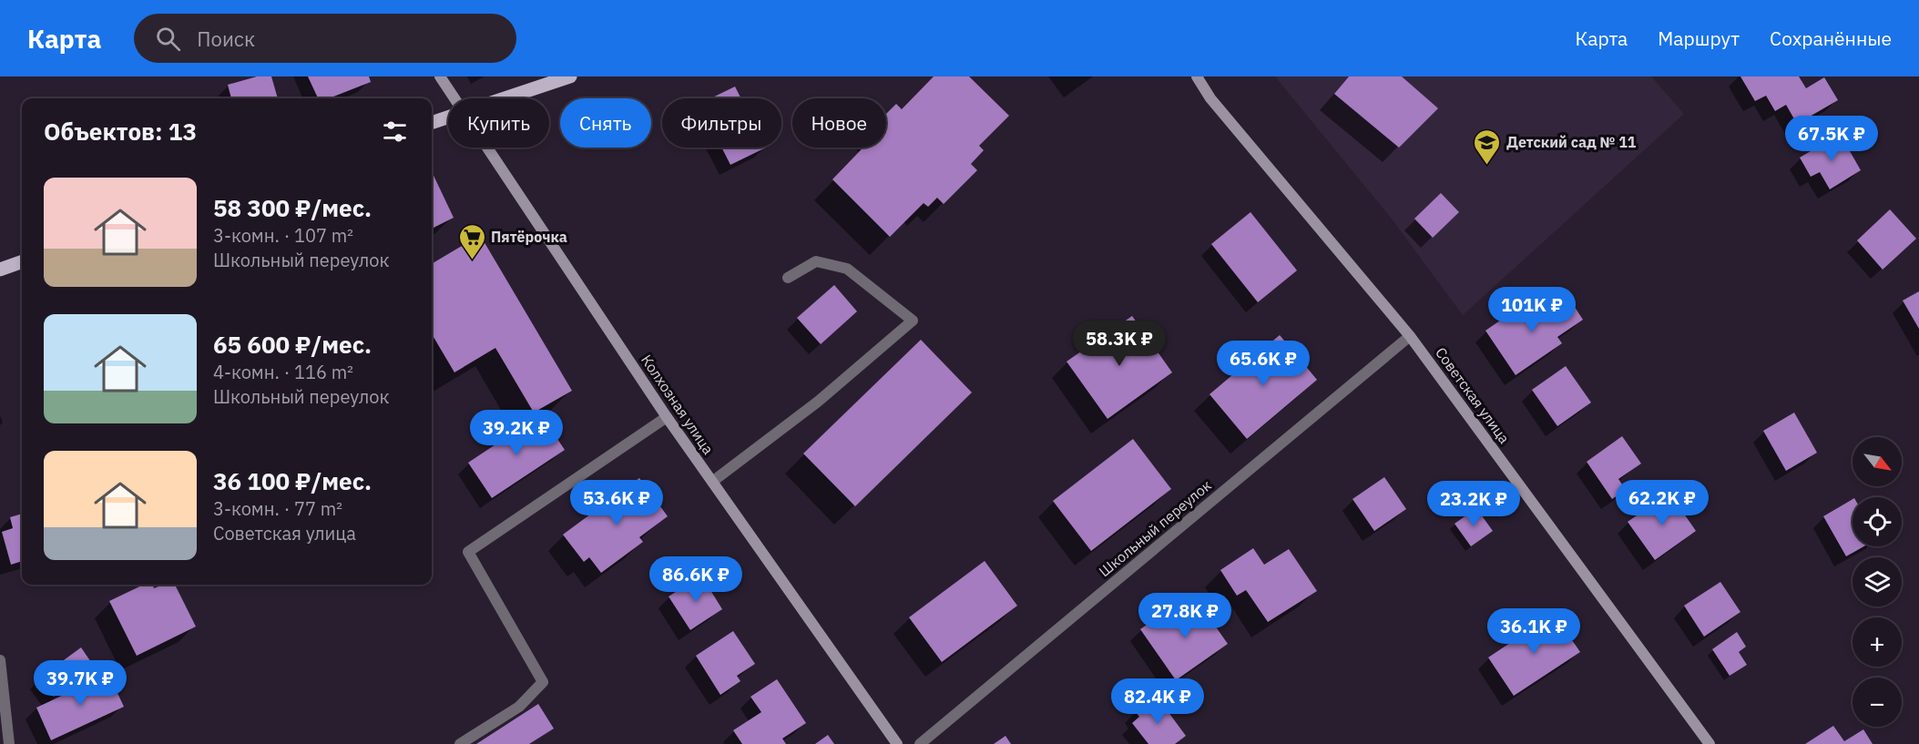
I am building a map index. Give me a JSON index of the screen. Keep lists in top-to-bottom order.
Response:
{
  "streets": {
    "street": ["Советская улица", "Колхозная улица", "Школьный переулок"]
  },
  "crossings": [
    ["Советская улица", "Школьный переулок"]
  ],
  "places": {
    "school or university": ["Детский сад № 11"],
    "supermarket": ["Пятёрочка"]
  },
  "north": "bottom right",
  "page": {
    "header": "Карта",
    "search": "Поиск",
    "nav": ["Карта", "Маршрут", "Сохранённые"],
    "chip": [
      "Купить",
      "Снять",
      "Фильтры",
      "Новое"
    ],
    "heading": "Объектов: 13",
    "price": [
      "67.5K ₽",
      "101K ₽",
      "58.3K ₽",
      "65.6K ₽",
      "39.2K ₽",
      "53.6K ₽",
      "62.2K ₽",
      "23.2K ₽",
      "86.6K ₽",
      "27.8K ₽",
      "36.1K ₽",
      "39.7K ₽",
      "82.4K ₽"
    ],
    "list": [
      {
        "name": "58 300 ₽/мес.",
        "note": "3-комн. · 107 m² · Школьный переулок"
      },
      {
        "name": "65 600 ₽/мес.",
        "note": "4-комн. · 116 m² · Школьный переулок"
      },
      {
        "name": "36 100 ₽/мес.",
        "note": "3-комн. · 77 m² · Советская улица"
      }
    ],
    "map_buttons": ["+", "−"]
  }
}
